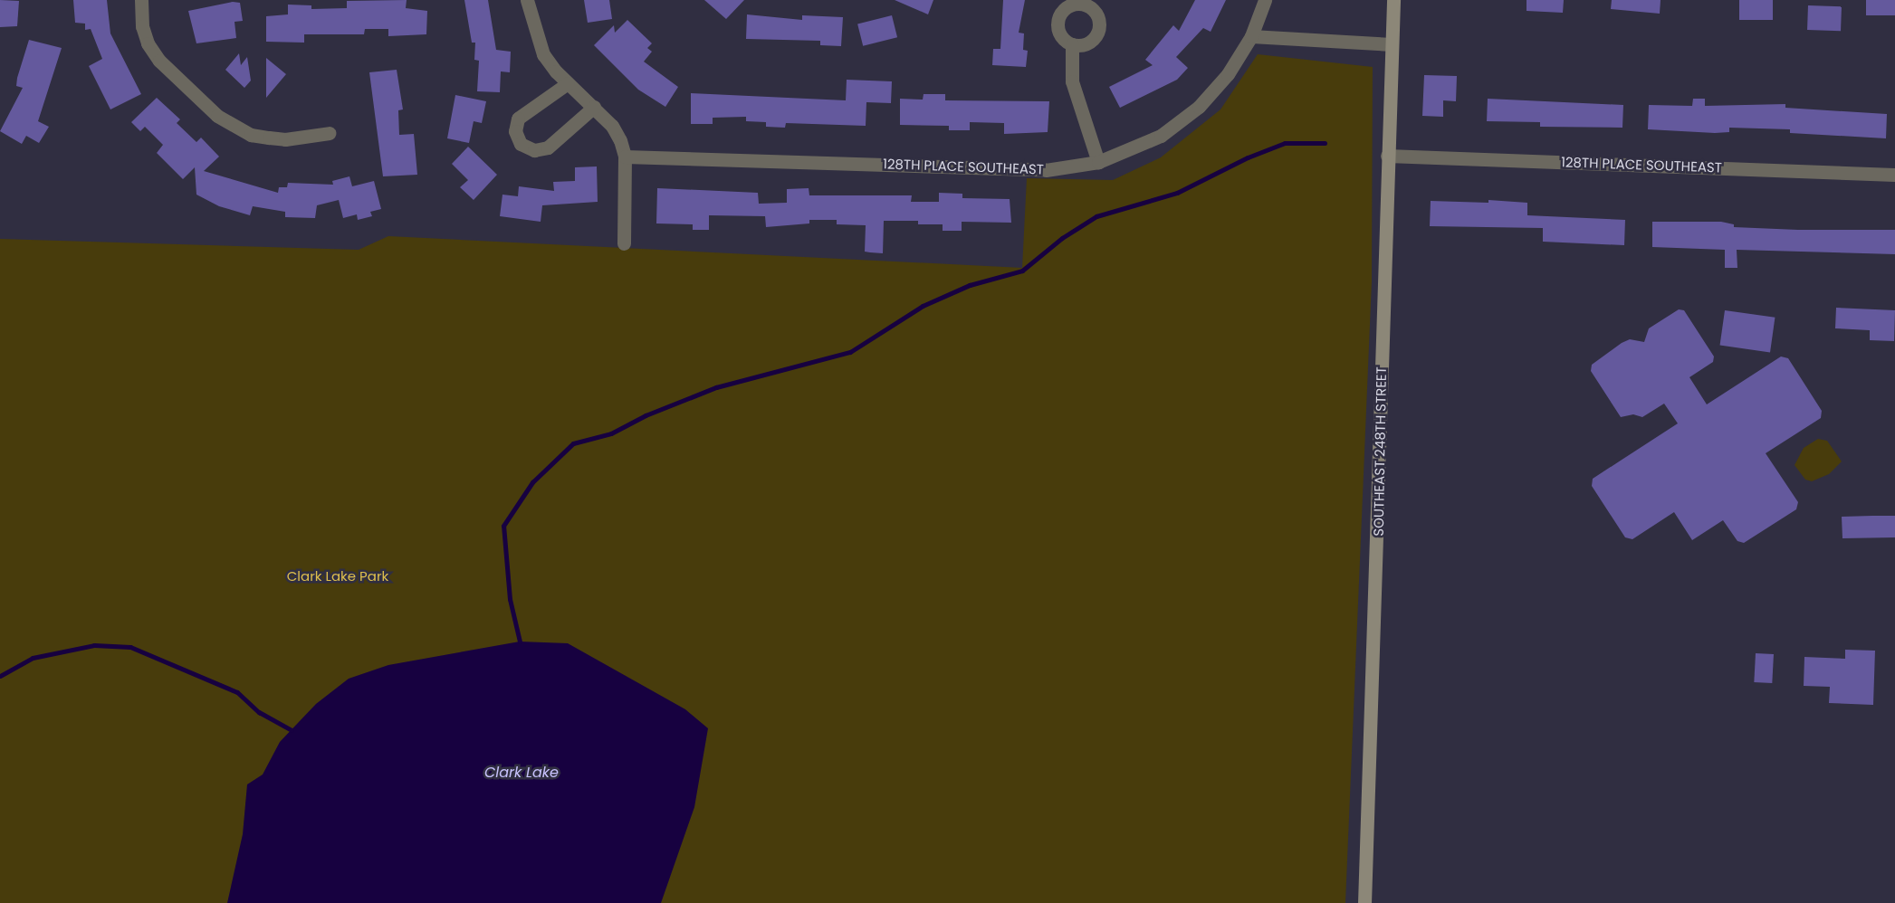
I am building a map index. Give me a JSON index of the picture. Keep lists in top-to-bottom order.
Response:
{
  "streets": {
    "street": ["128TH PLACE SOUTHEAST", "SOUTHEAST 248TH STREET"]
  },
  "crossings": [
    ["128TH PLACE SOUTHEAST", "SOUTHEAST 248TH STREET"]
  ],
  "water": ["Clark Lake"],
  "parks": ["Clark Lake Park"]
}
